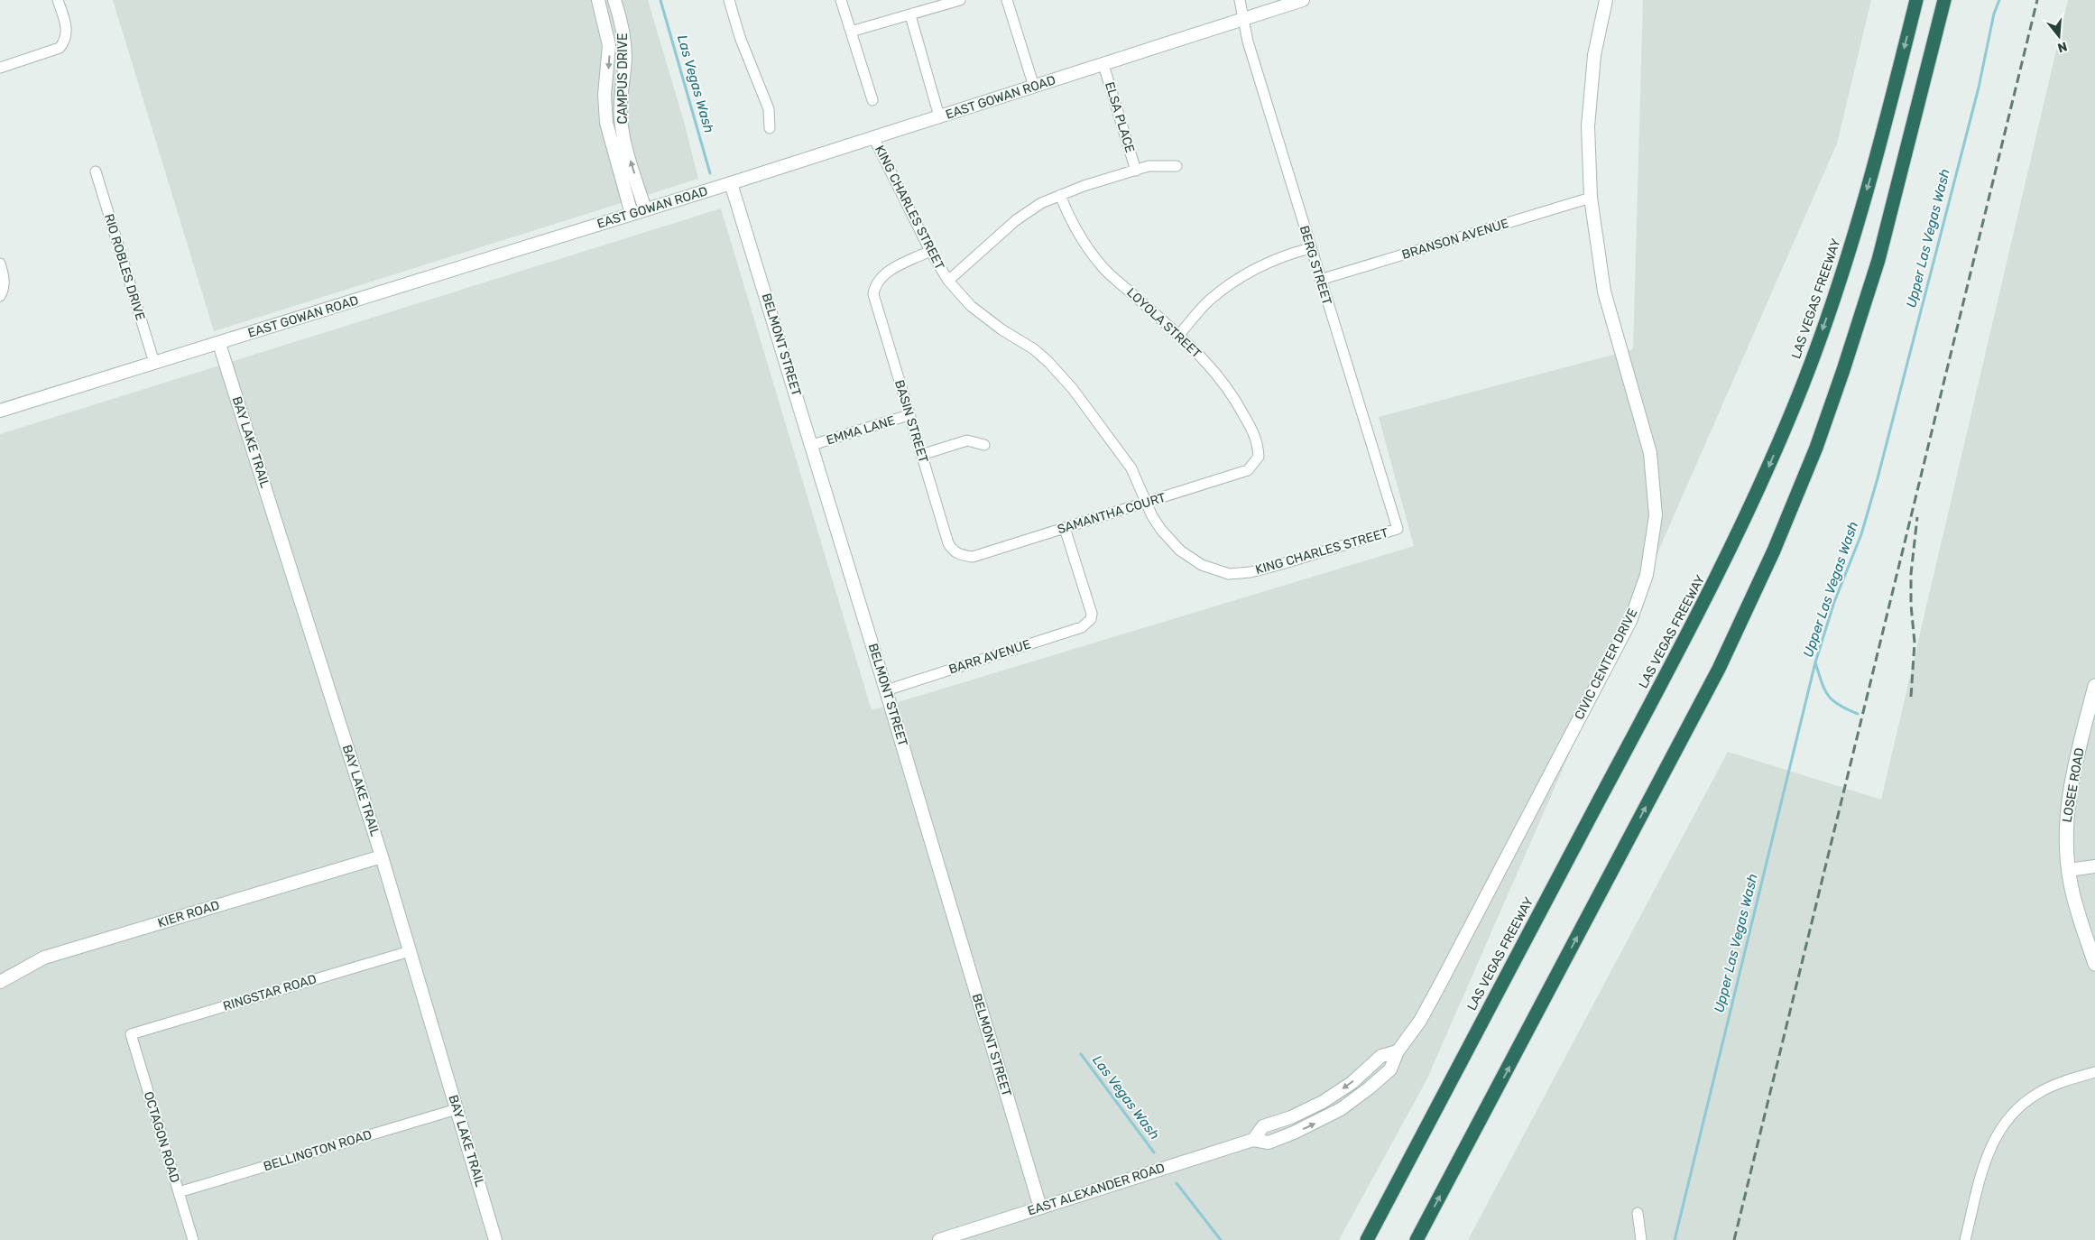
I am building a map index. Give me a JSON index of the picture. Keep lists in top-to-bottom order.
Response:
{
  "streets": {
    "highway": ["LAS VEGAS FREEWAY"],
    "main road": ["LOSEE ROAD"],
    "street": [
      "CAMPUS DRIVE",
      "EAST GOWAN ROAD",
      "ELSA PLACE",
      "KING CHARLES STREET",
      "BRANSON AVENUE",
      "BERG STREET",
      "RIO ROBLES DRIVE",
      "LOYOLA STREET",
      "BELMONT STREET",
      "BASIN STREET",
      "EMMA LANE",
      "BAY LAKE TRAIL",
      "SAMANTHA COURT",
      "BARR AVENUE",
      "CIVIC CENTER DRIVE",
      "KIER ROAD",
      "RINGSTAR ROAD",
      "OCTAGON ROAD",
      "BELLINGTON ROAD",
      "EAST ALEXANDER ROAD"
    ]
  },
  "crossings": [
    ["CAMPUS DRIVE", "EAST GOWAN ROAD"],
    ["EAST GOWAN ROAD", "ELSA PLACE"],
    ["EAST GOWAN ROAD", "KING CHARLES STREET"],
    ["EAST GOWAN ROAD", "BERG STREET"],
    ["EAST GOWAN ROAD", "RIO ROBLES DRIVE"],
    ["EAST GOWAN ROAD", "BELMONT STREET"],
    ["EAST GOWAN ROAD", "BAY LAKE TRAIL"],
    ["KING CHARLES STREET", "BERG STREET"],
    ["KING CHARLES STREET", "BASIN STREET"],
    ["KING CHARLES STREET", "SAMANTHA COURT"],
    ["BRANSON AVENUE", "BERG STREET"],
    ["BRANSON AVENUE", "CIVIC CENTER DRIVE"],
    ["LOYOLA STREET", "SAMANTHA COURT"],
    ["BELMONT STREET", "EMMA LANE"],
    ["BELMONT STREET", "BARR AVENUE"],
    ["BELMONT STREET", "EAST ALEXANDER ROAD"],
    ["BASIN STREET", "EMMA LANE"],
    ["BASIN STREET", "SAMANTHA COURT"],
    ["BAY LAKE TRAIL", "KIER ROAD"],
    ["BAY LAKE TRAIL", "RINGSTAR ROAD"],
    ["BAY LAKE TRAIL", "BELLINGTON ROAD"],
    ["SAMANTHA COURT", "BARR AVENUE"],
    ["CIVIC CENTER DRIVE", "EAST ALEXANDER ROAD"],
    ["RINGSTAR ROAD", "OCTAGON ROAD"],
    ["OCTAGON ROAD", "BELLINGTON ROAD"]
  ],
  "water": ["Las Vegas Wash", "Upper Las Vegas Wash"],
  "north": "bottom"
}
